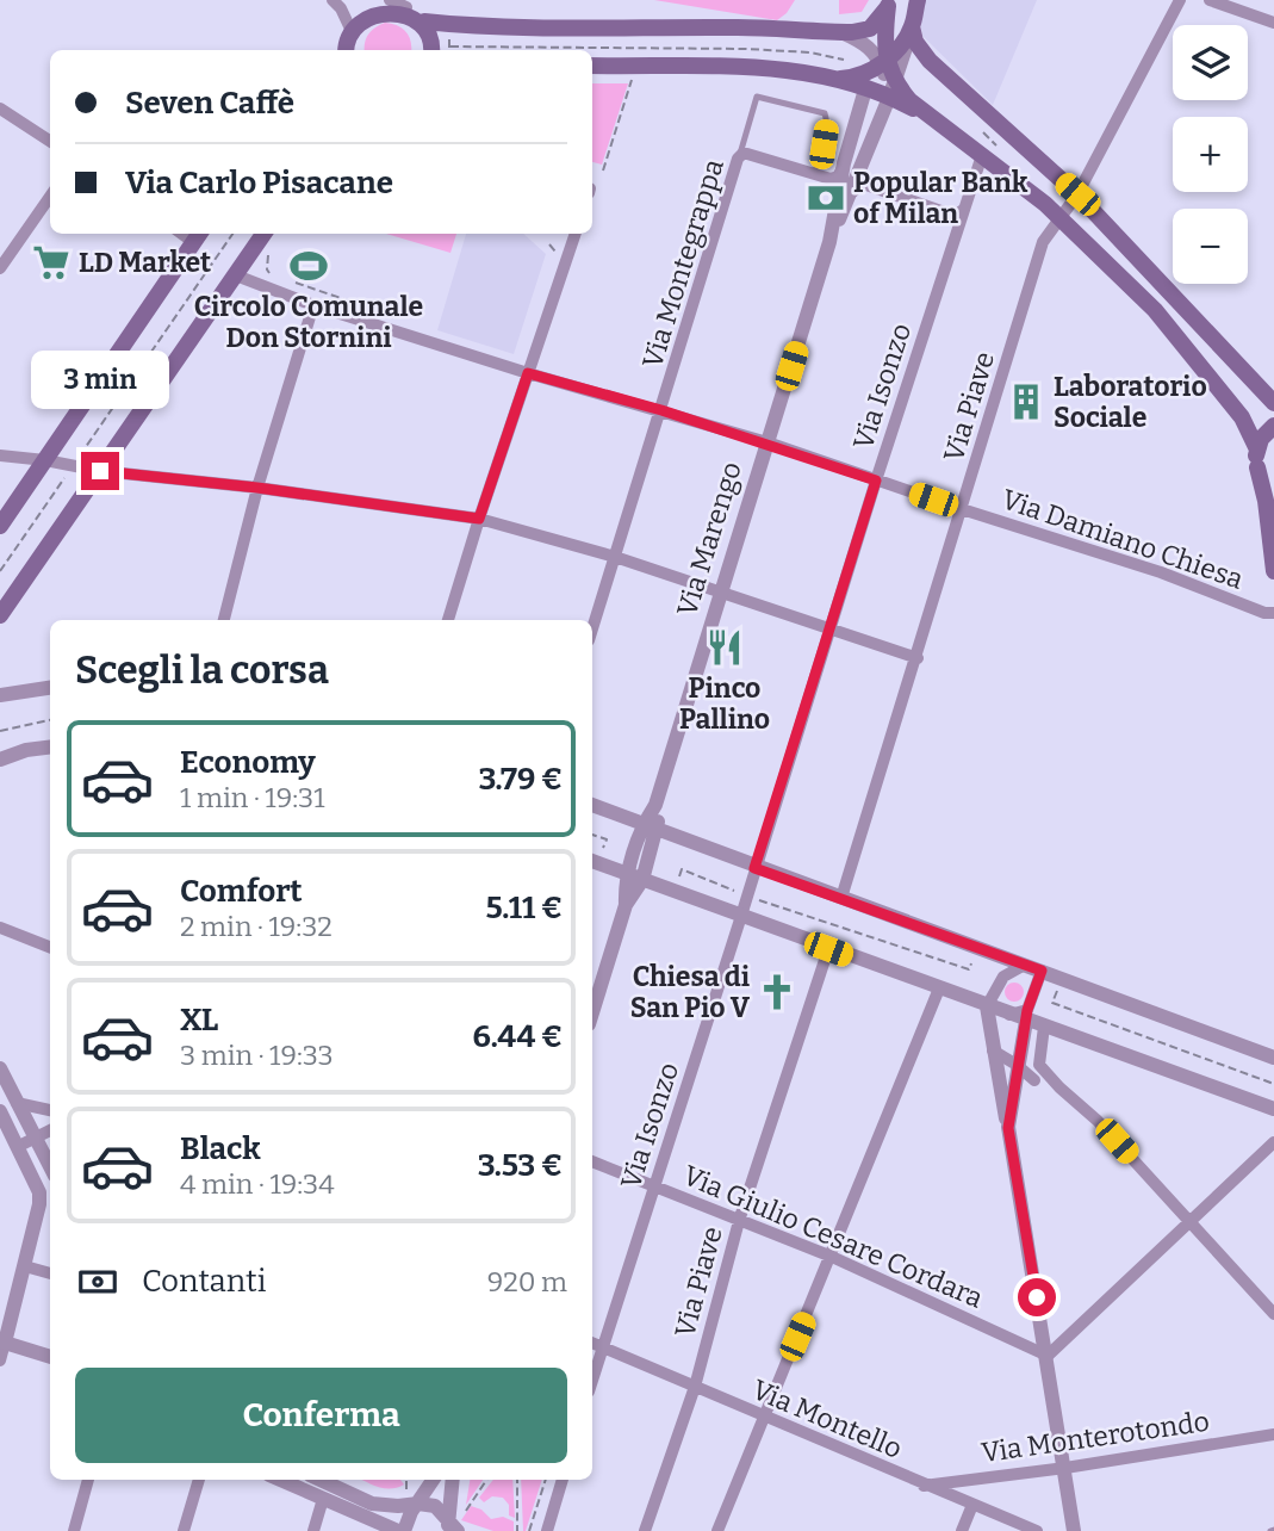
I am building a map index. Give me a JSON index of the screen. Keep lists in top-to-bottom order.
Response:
{
  "streets": {
    "street": [
      "Via Montegrappa",
      "Via Isonzo",
      "Via Piave",
      "Via Marengo",
      "Via Damiano Chiesa",
      "Via Giulio Cesare Cordara",
      "Via Montello",
      "Via Monterotondo"
    ]
  },
  "crossings": [
    ["Via Montegrappa", "Via Damiano Chiesa"],
    ["Via Isonzo", "Via Damiano Chiesa"],
    ["Via Isonzo", "Via Giulio Cesare Cordara"],
    ["Via Isonzo", "Via Montello"],
    ["Via Piave", "Via Damiano Chiesa"],
    ["Via Piave", "Via Giulio Cesare Cordara"],
    ["Via Piave", "Via Montello"],
    ["Via Marengo", "Via Damiano Chiesa"],
    ["Via Montello", "Via Monterotondo"]
  ],
  "places": {
    "bank": ["Popular Bank of Milan"],
    "supermarket": ["LD Market"],
    "sports": ["Circolo Comunale Don Stornini"],
    "building": ["Laboratorio Sociale"],
    "restaurant": ["Pinco Pallino"],
    "church": ["Chiesa di San Pio V"]
  },
  "page": {
    "map_buttons": ["+", "−"],
    "banner": ["Seven Caffè", "Via Carlo Pisacane"],
    "bubble": "3 min",
    "heading": "Scegli la corsa",
    "list": [
      {
        "name": "Economy",
        "note": "1 min · 19:31",
        "value": "3.79 €"
      },
      {
        "name": "Comfort",
        "note": "2 min · 19:32",
        "value": "5.11 €"
      },
      {
        "name": "XL",
        "note": "3 min · 19:33",
        "value": "6.44 €"
      },
      {
        "name": "Black",
        "note": "4 min · 19:34",
        "value": "3.53 €"
      }
    ],
    "pay": ["Contanti", "920 m"],
    "buttons": "Conferma"
  }
}
